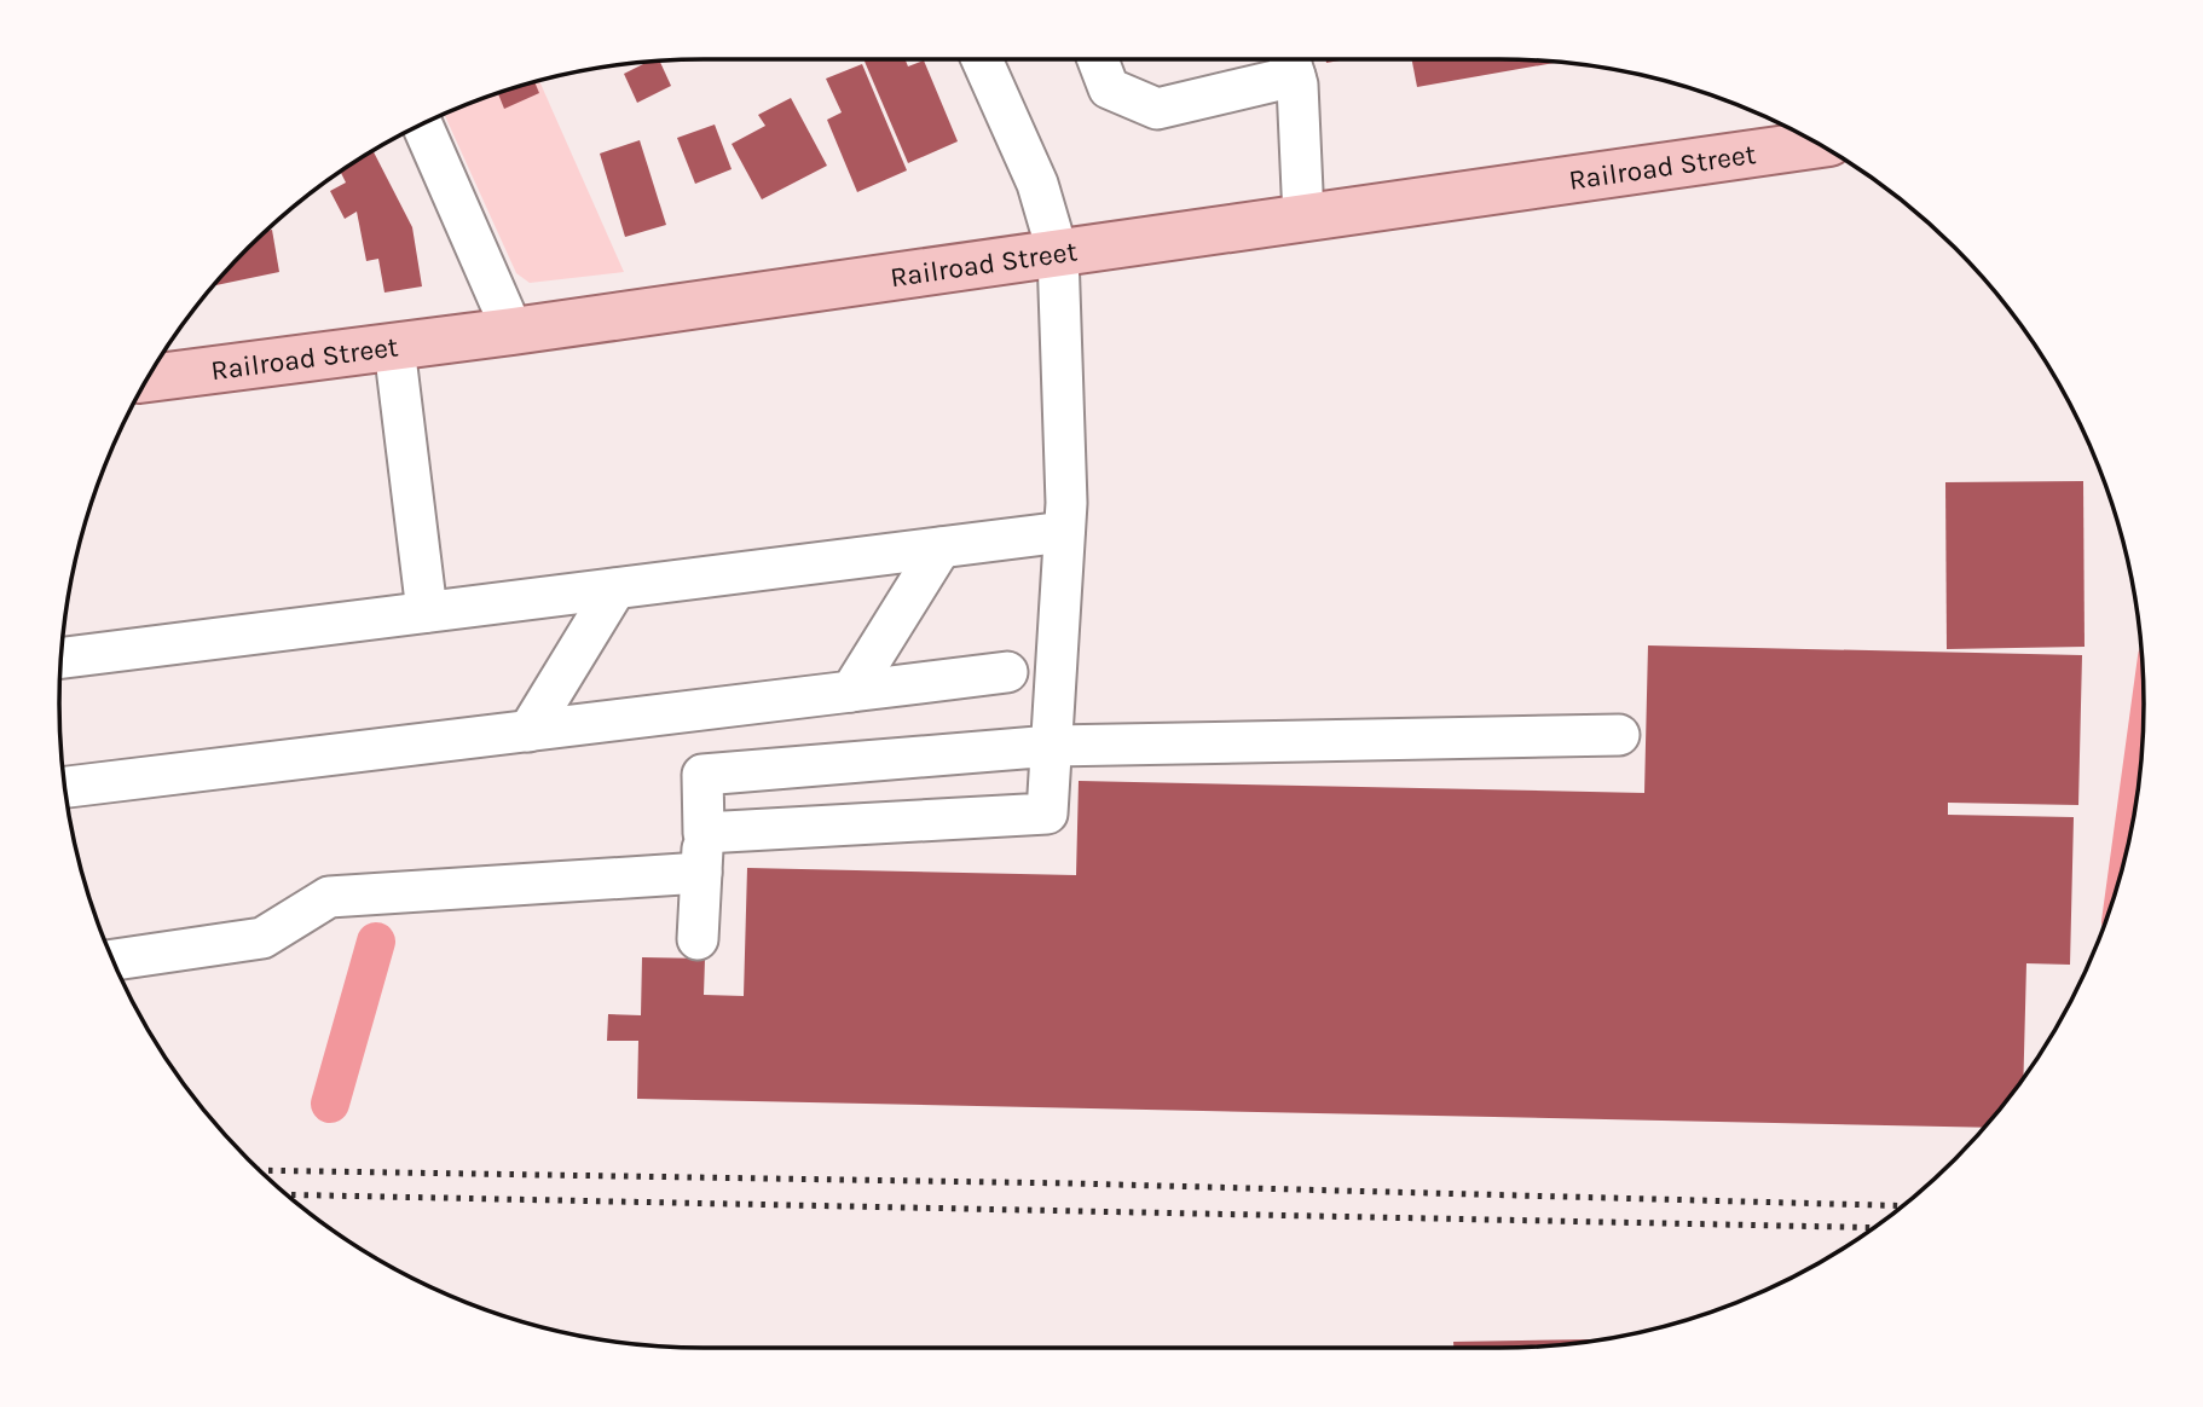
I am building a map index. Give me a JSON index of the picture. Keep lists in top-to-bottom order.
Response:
{
  "streets": {
    "main road": ["Railroad Street"]
  }
}
